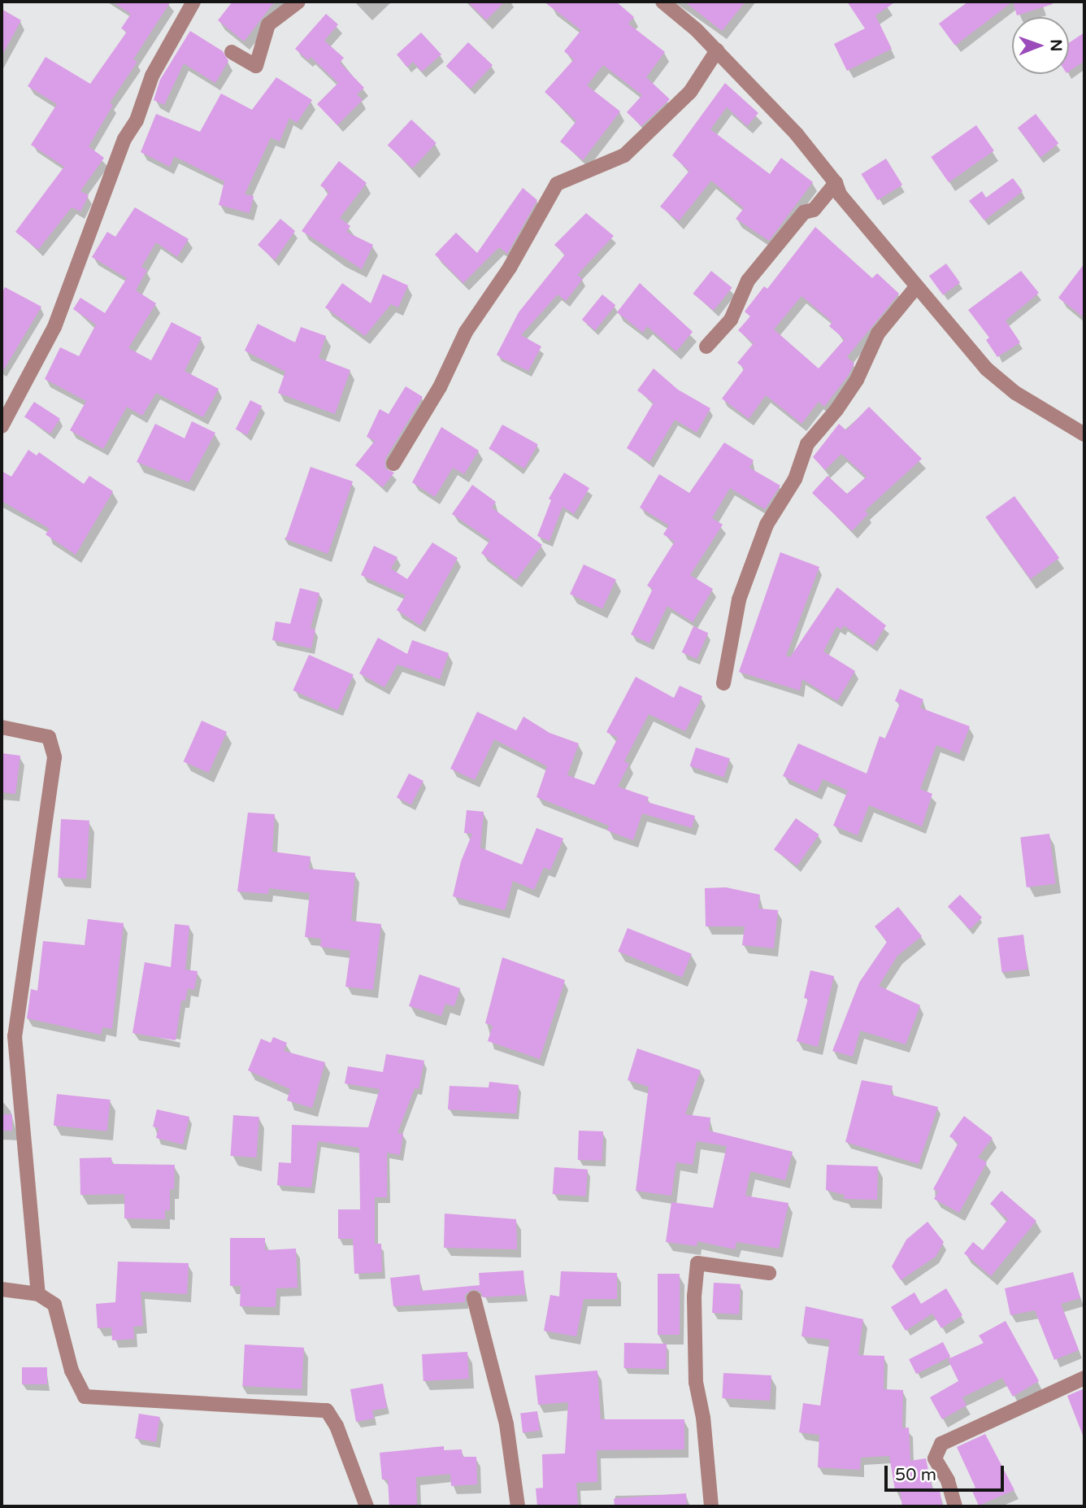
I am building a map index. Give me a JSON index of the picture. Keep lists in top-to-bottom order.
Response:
{
  "scale_bar": "50 m",
  "north": "right"
}
